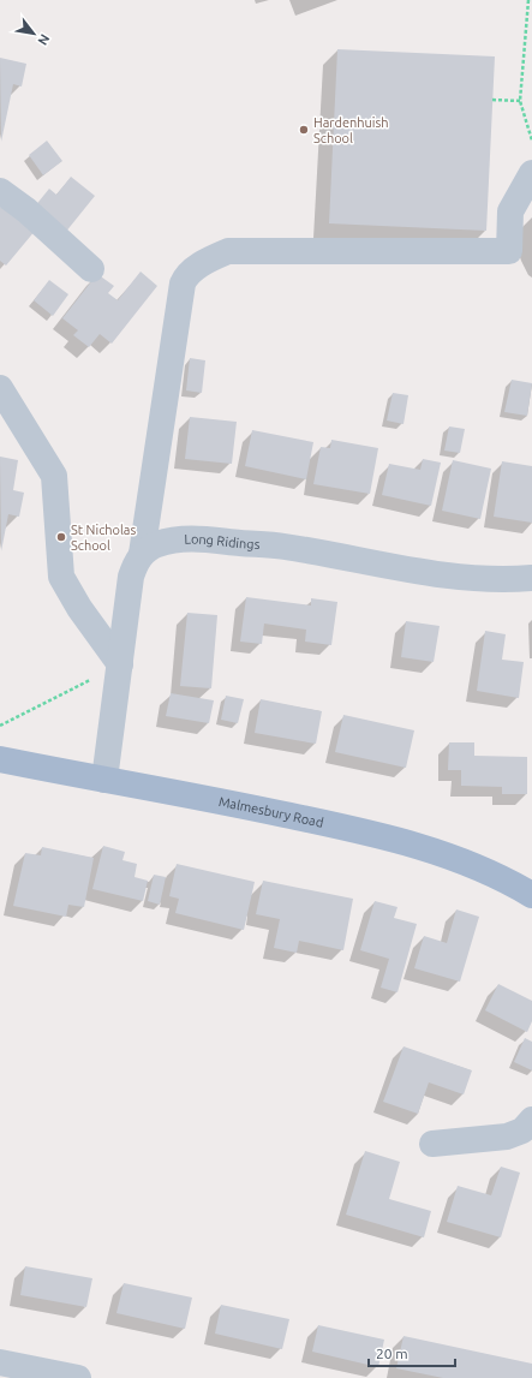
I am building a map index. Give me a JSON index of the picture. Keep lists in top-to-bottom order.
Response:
{
  "streets": {
    "main road": ["Malmesbury Road"],
    "street": ["Long Ridings"]
  },
  "places": ["Hardenhuish School", "St Nicholas School"],
  "scale_bar": "20 m",
  "north": "bottom right"
}
